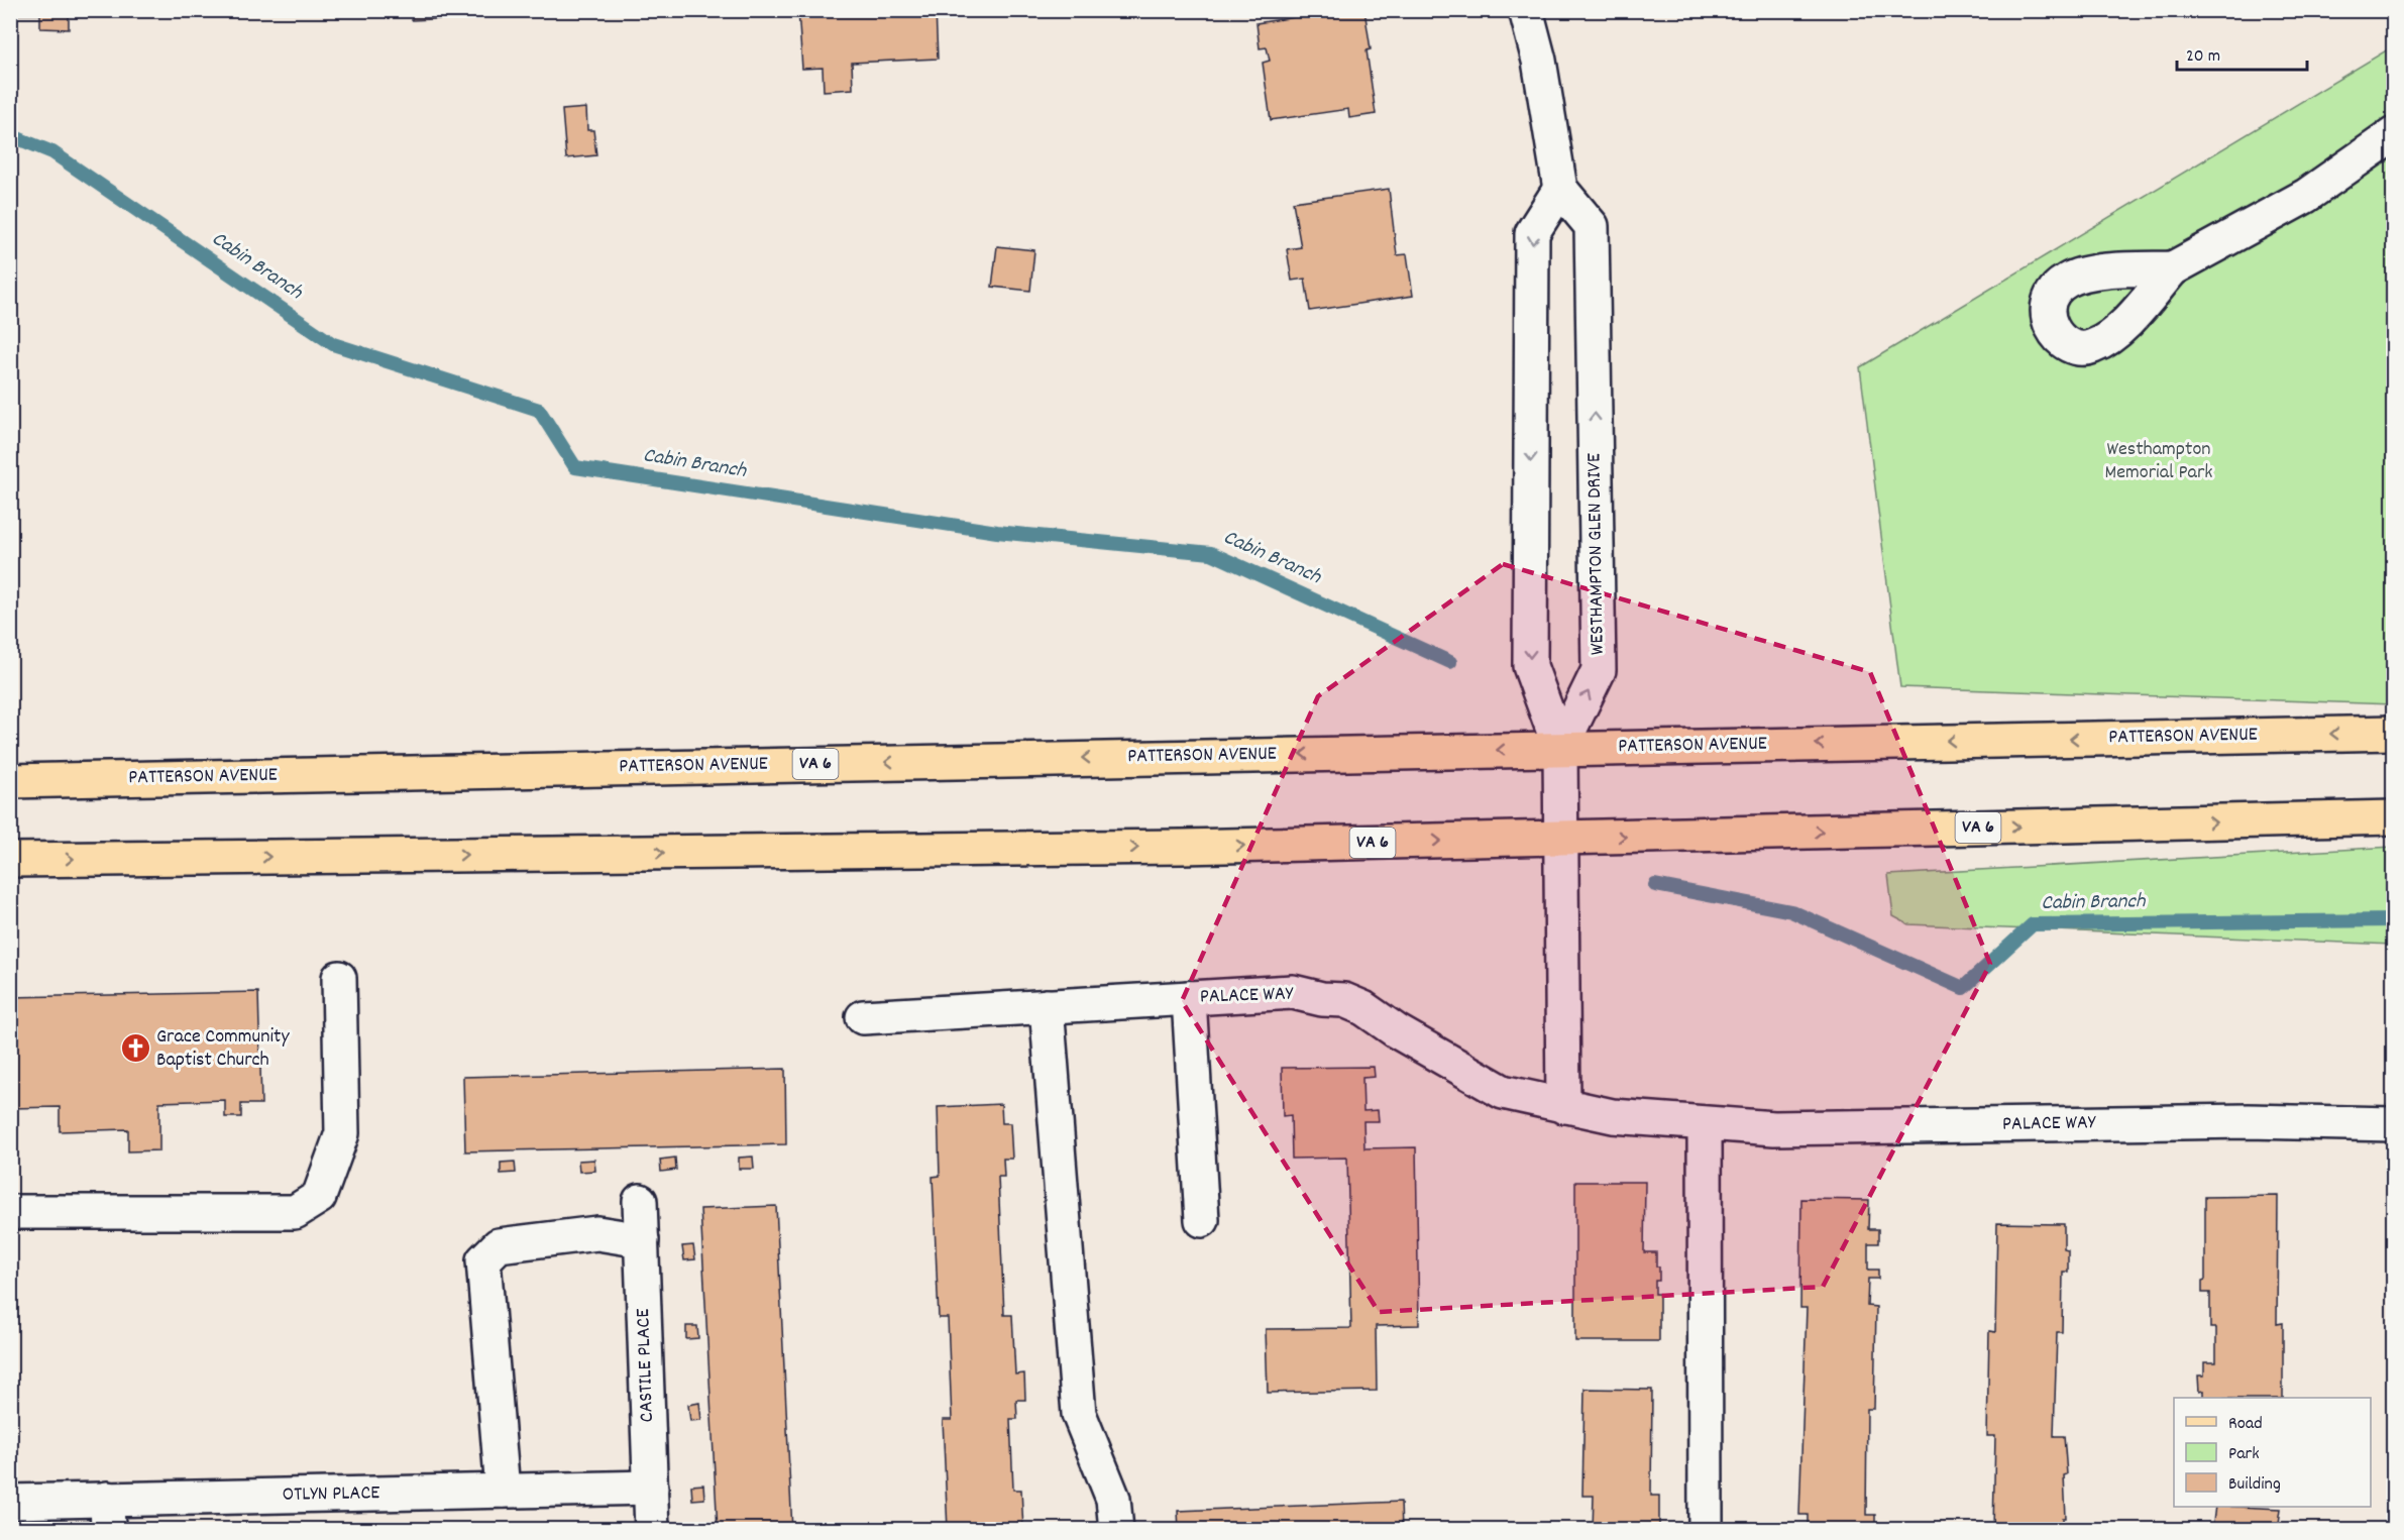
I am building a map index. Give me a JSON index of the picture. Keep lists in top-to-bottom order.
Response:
{
  "streets": {
    "main road": ["PATTERSON AVENUE", "VA 6"],
    "street": [
      "WESTHAMPTON GLEN DRIVE",
      "PALACE WAY",
      "CASTILE PLACE",
      "OTLYN PLACE"
    ]
  },
  "crossings": [
    ["WESTHAMPTON GLEN DRIVE", "PATTERSON AVENUE"],
    ["CASTILE PLACE", "OTLYN PLACE"]
  ],
  "water": ["Cabin Branch"],
  "parks": ["Westhampton Memorial Park"],
  "places": {
    "church": ["Grace Community Baptist Church"]
  },
  "legend": ["Road", "Park", "Building"],
  "scale_bar": "20 m"
}
